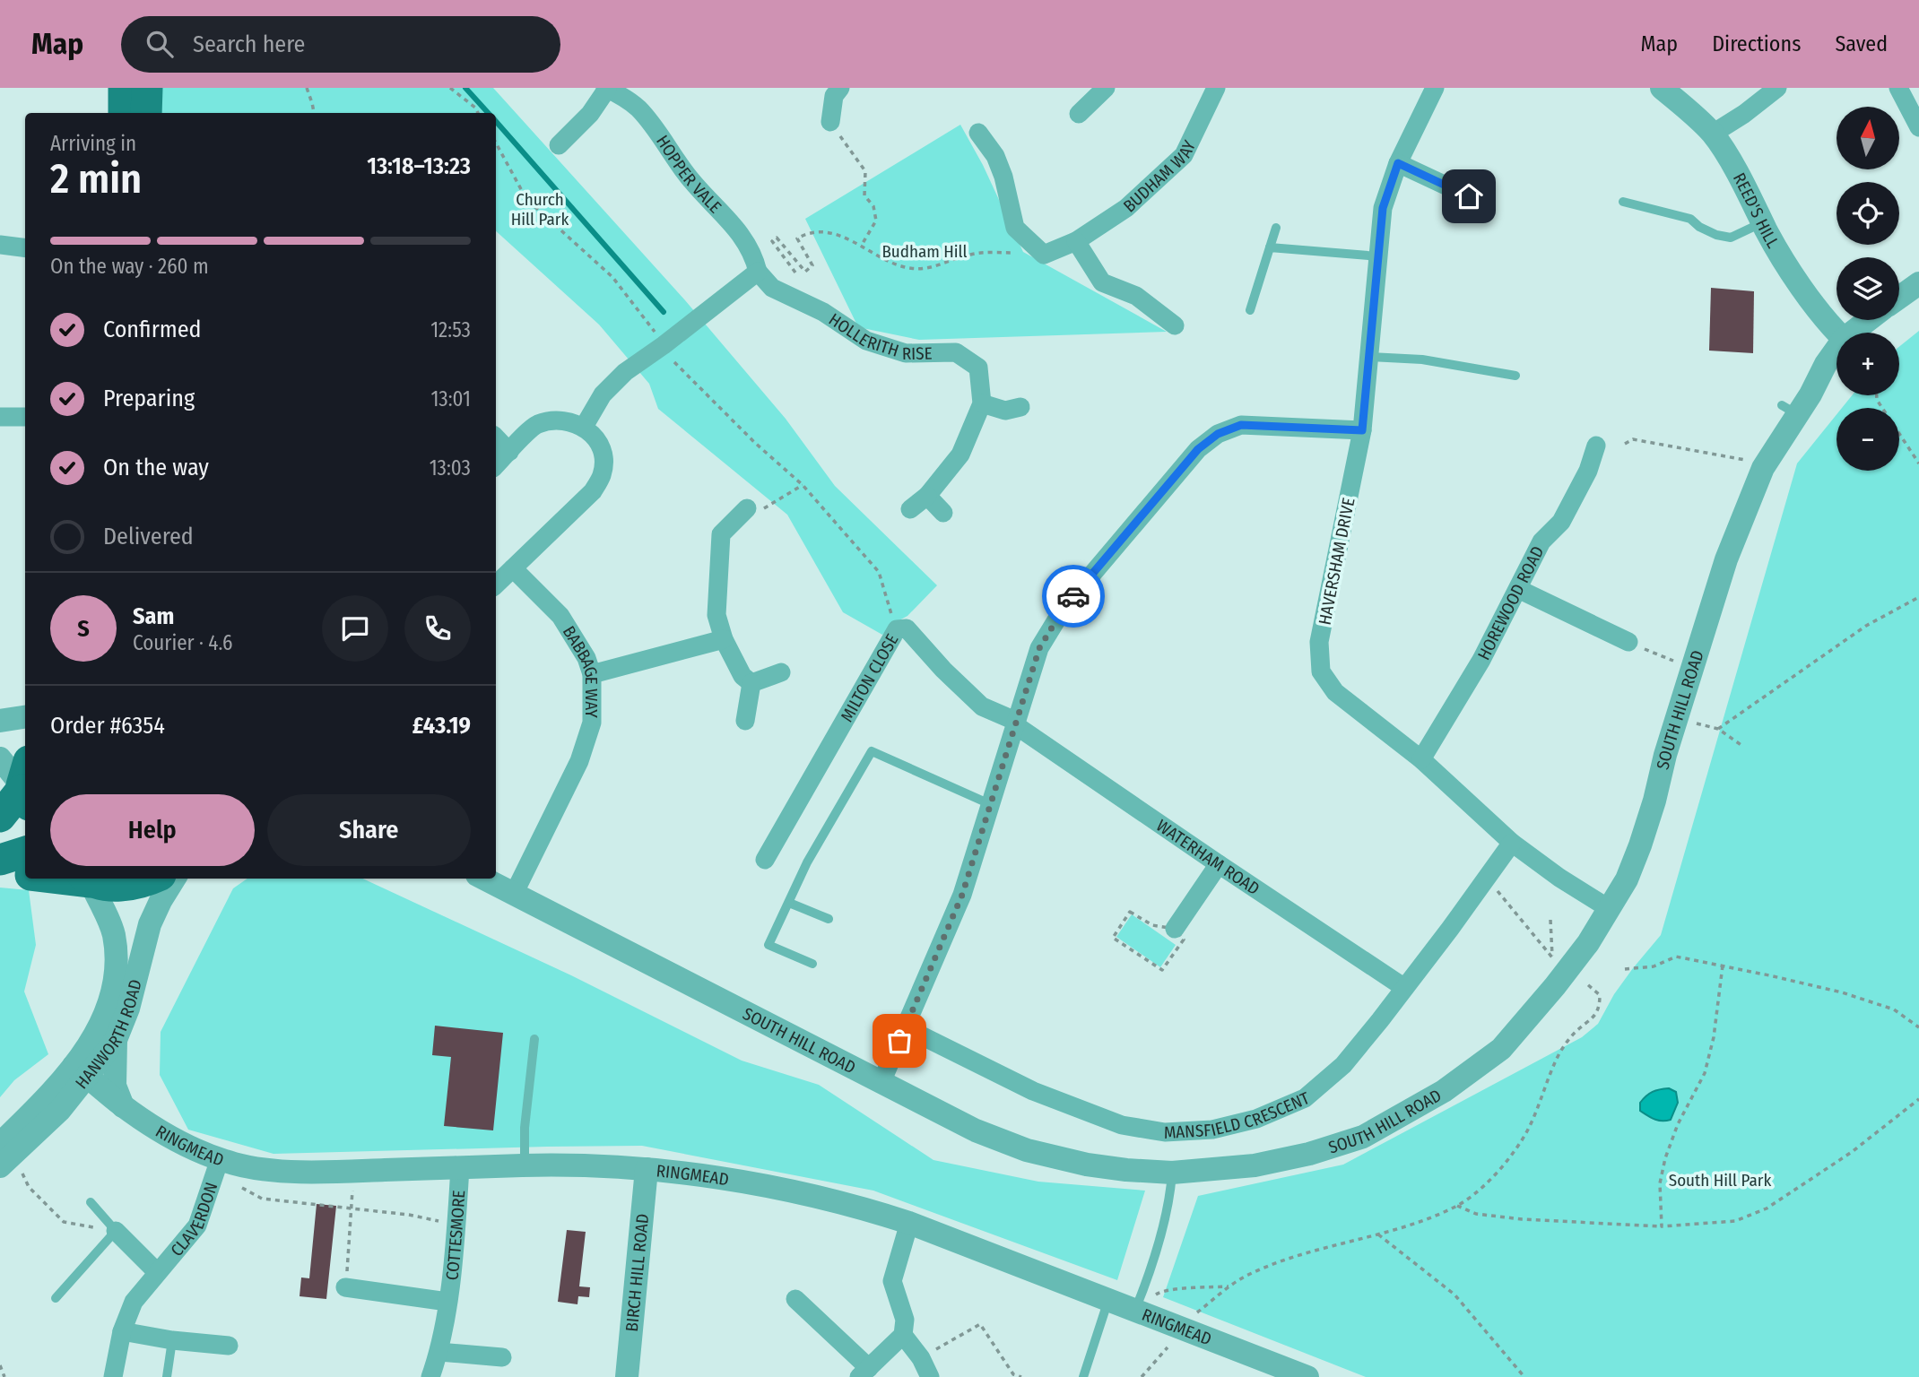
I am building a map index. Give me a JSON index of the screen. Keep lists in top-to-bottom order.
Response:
{
  "streets": {
    "street": [
      "HOPPER VALE",
      "BUDHAM WAY",
      "REED'S HILL",
      "HOLLERITH RISE",
      "HAVERSHAM DRIVE",
      "HOREWOOD ROAD",
      "BABBAGE WAY",
      "MILTON CLOSE",
      "SOUTH HILL ROAD",
      "WATERHAM ROAD",
      "HANWORTH ROAD",
      "MANSFIELD CRESCENT",
      "RINGMEAD",
      "CLAVERDON",
      "COTTESMORE",
      "BIRCH HILL ROAD"
    ]
  },
  "crossings": [
    ["HOPPER VALE", "HOLLERITH RISE"],
    ["HAVERSHAM DRIVE", "HOREWOOD ROAD"],
    ["HAVERSHAM DRIVE", "SOUTH HILL ROAD"],
    ["HAVERSHAM DRIVE", "MANSFIELD CRESCENT"],
    ["BABBAGE WAY", "SOUTH HILL ROAD"],
    ["MILTON CLOSE", "WATERHAM ROAD"],
    ["WATERHAM ROAD", "MANSFIELD CRESCENT"],
    ["HANWORTH ROAD", "RINGMEAD"],
    ["RINGMEAD", "CLAVERDON"],
    ["RINGMEAD", "COTTESMORE"],
    ["RINGMEAD", "BIRCH HILL ROAD"]
  ],
  "parks": ["Church Hill Park", "Budham Hill", "South Hill Park"],
  "north": "top",
  "page": {
    "header": "Map",
    "search": "Search here",
    "nav": ["Map", "Directions", "Saved"],
    "map_buttons": ["+", "−"],
    "heading": ["2 min", "Arriving in", "13:18–13:23"],
    "panel": [
      "Sam",
      "Courier · 4.6",
      "Order #6354",
      "£43.19"
    ],
    "bar": "On the way · 260 m",
    "list": [
      ["Confirmed", "12:53"],
      ["Preparing", "13:01"],
      ["On the way", "13:03"],
      "Delivered"
    ],
    "round": "S",
    "buttons": ["Help", "Share"]
  }
}
